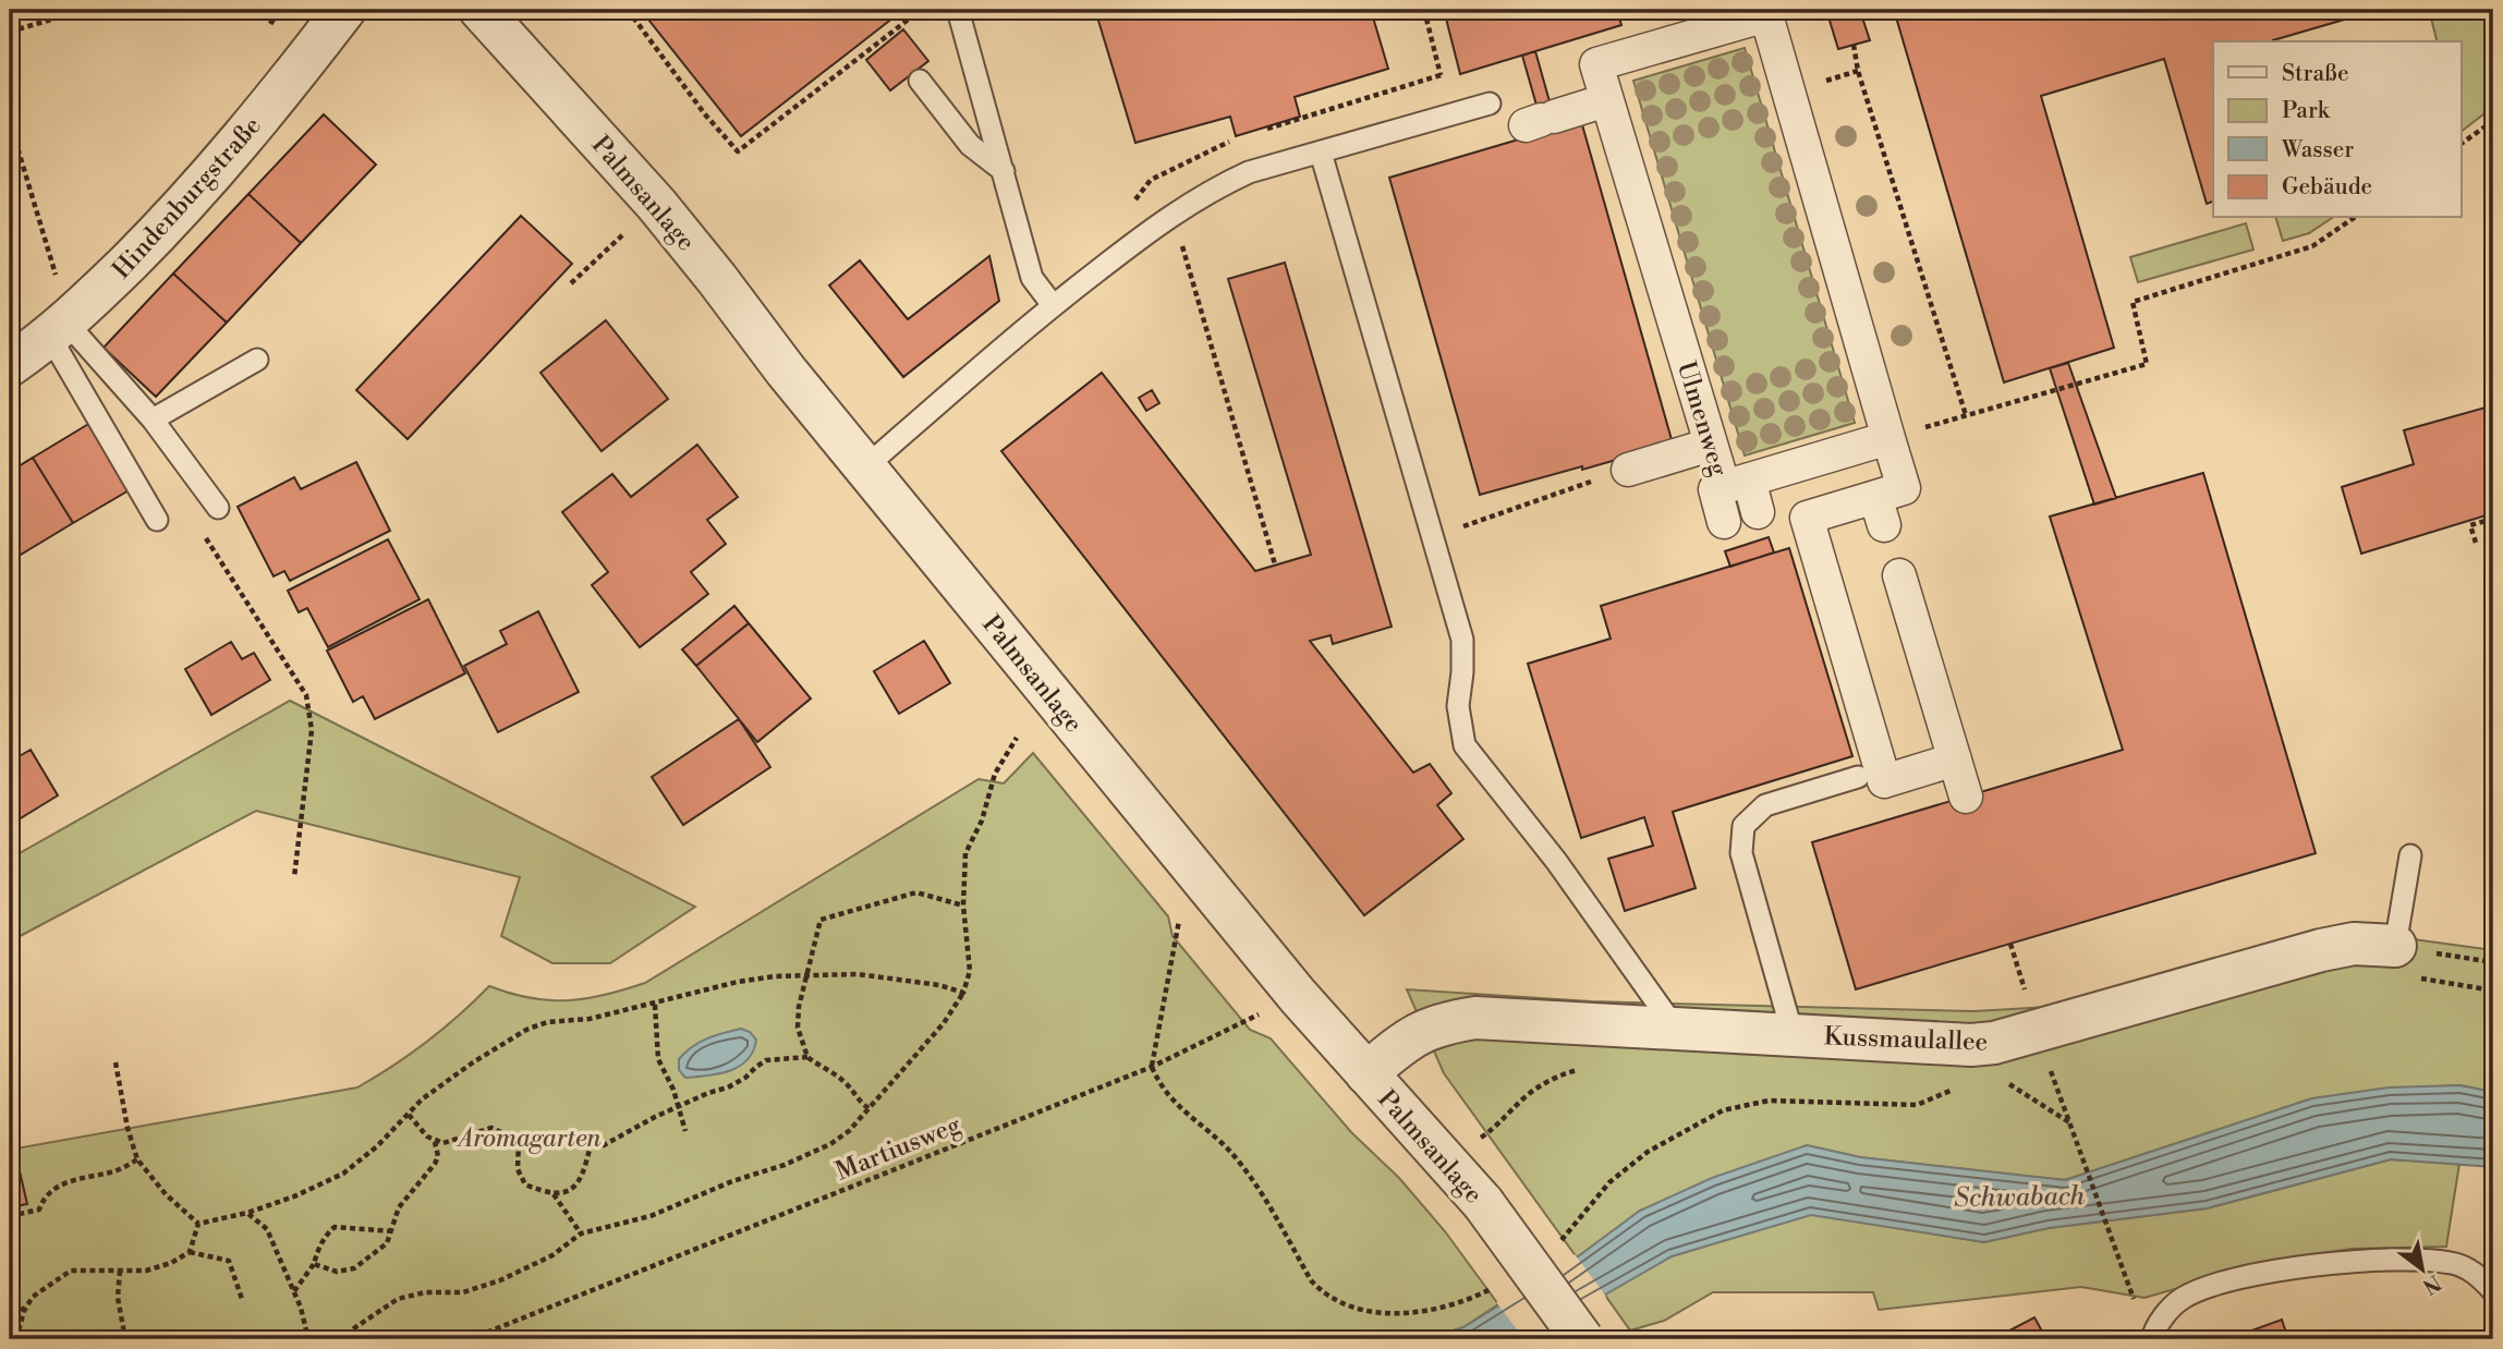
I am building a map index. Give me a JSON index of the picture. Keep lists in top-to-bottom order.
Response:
{
  "streets": {
    "street": [
      "Palmsanlage",
      "Hindenburgstraße",
      "Ulmenweg",
      "Kussmaulallee"
    ],
    "path": ["Martiusweg"]
  },
  "crossings": [
    ["Palmsanlage", "Kussmaulallee"],
    ["Palmsanlage", "Martiusweg"]
  ],
  "water": ["Schwabach"],
  "parks": ["Aromagarten"],
  "legend": [
    "Straße",
    "Park",
    "Wasser",
    "Gebäude"
  ],
  "north": "bottom right"
}
